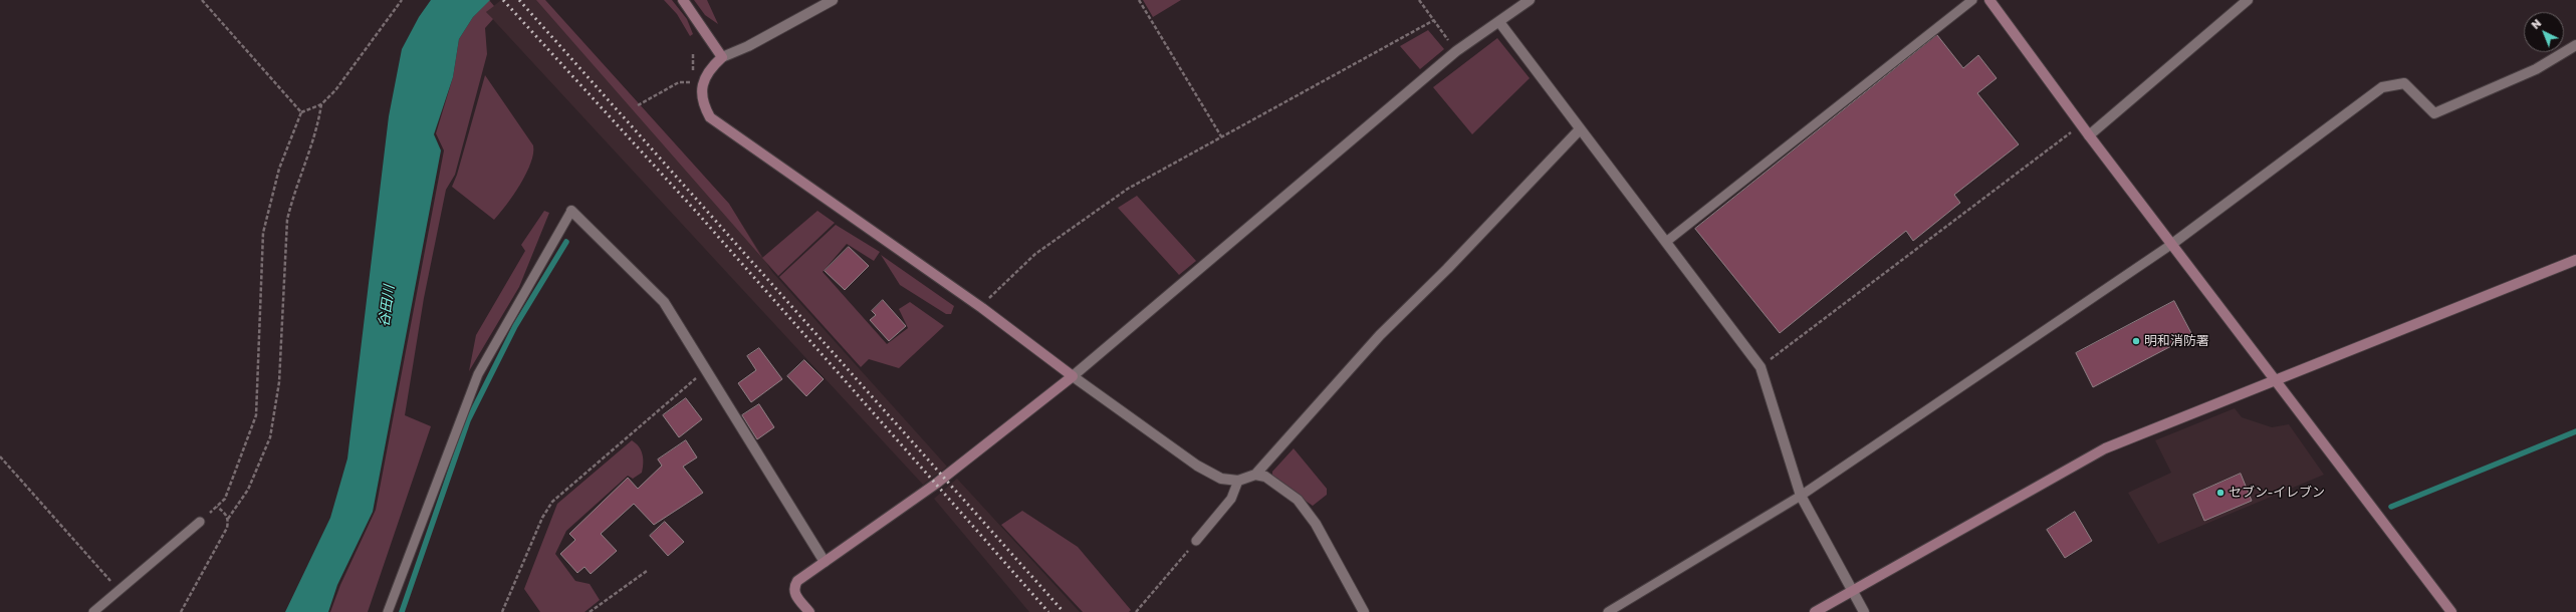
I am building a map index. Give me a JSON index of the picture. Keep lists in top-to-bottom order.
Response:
{
  "water": ["谷田川"],
  "places": ["明和消防署", "セブン-イレブン"],
  "north": "top left"
}
